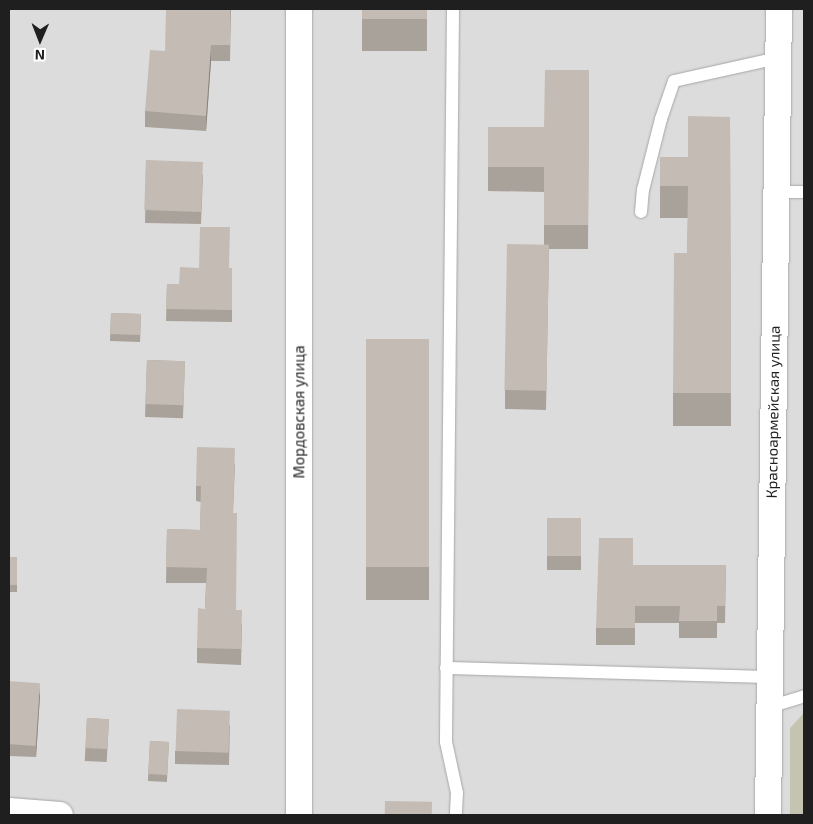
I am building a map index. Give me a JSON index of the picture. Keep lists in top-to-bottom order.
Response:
{
  "streets": {
    "street": ["Мордовская улица", "Красноармейская улица"]
  },
  "north": "bottom"
}
